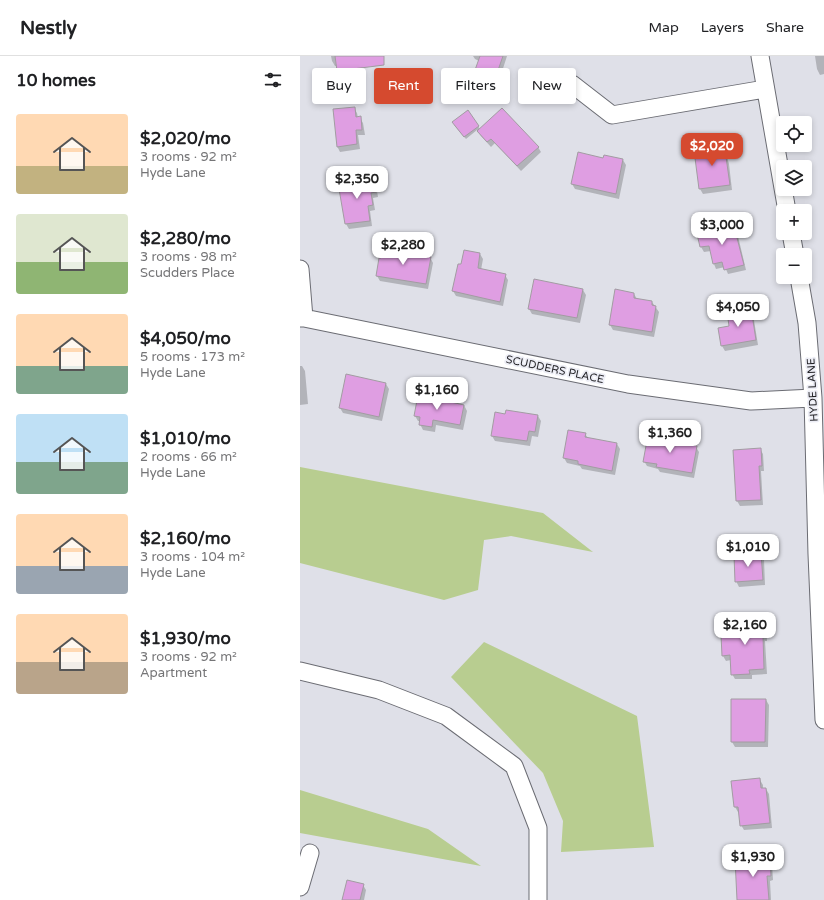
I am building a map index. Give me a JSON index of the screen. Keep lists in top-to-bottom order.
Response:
{
  "streets": {
    "street": ["SCUDDERS PLACE", "HYDE LANE"]
  },
  "crossings": [
    ["SCUDDERS PLACE", "HYDE LANE"]
  ],
  "page": {
    "header": "Nestly",
    "nav": ["Map", "Layers", "Share"],
    "heading": "10 homes",
    "chip": [
      "Buy",
      "Rent",
      "Filters",
      "New"
    ],
    "list": [
      {
        "name": "$2,020/mo",
        "note": "3 rooms · 92 m² · Hyde Lane"
      },
      {
        "name": "$2,280/mo",
        "note": "3 rooms · 98 m² · Scudders Place"
      },
      {
        "name": "$4,050/mo",
        "note": "5 rooms · 173 m² · Hyde Lane"
      },
      {
        "name": "$1,010/mo",
        "note": "2 rooms · 66 m² · Hyde Lane"
      },
      {
        "name": "$2,160/mo",
        "note": "3 rooms · 104 m² · Hyde Lane"
      },
      {
        "name": "$1,930/mo",
        "note": "3 rooms · 92 m² · Apartment"
      }
    ],
    "map_buttons": ["+", "−"],
    "price": [
      "$2,020",
      "$2,350",
      "$3,000",
      "$2,280",
      "$4,050",
      "$1,160",
      "$1,360",
      "$1,010",
      "$2,160",
      "$1,930"
    ]
  }
}
